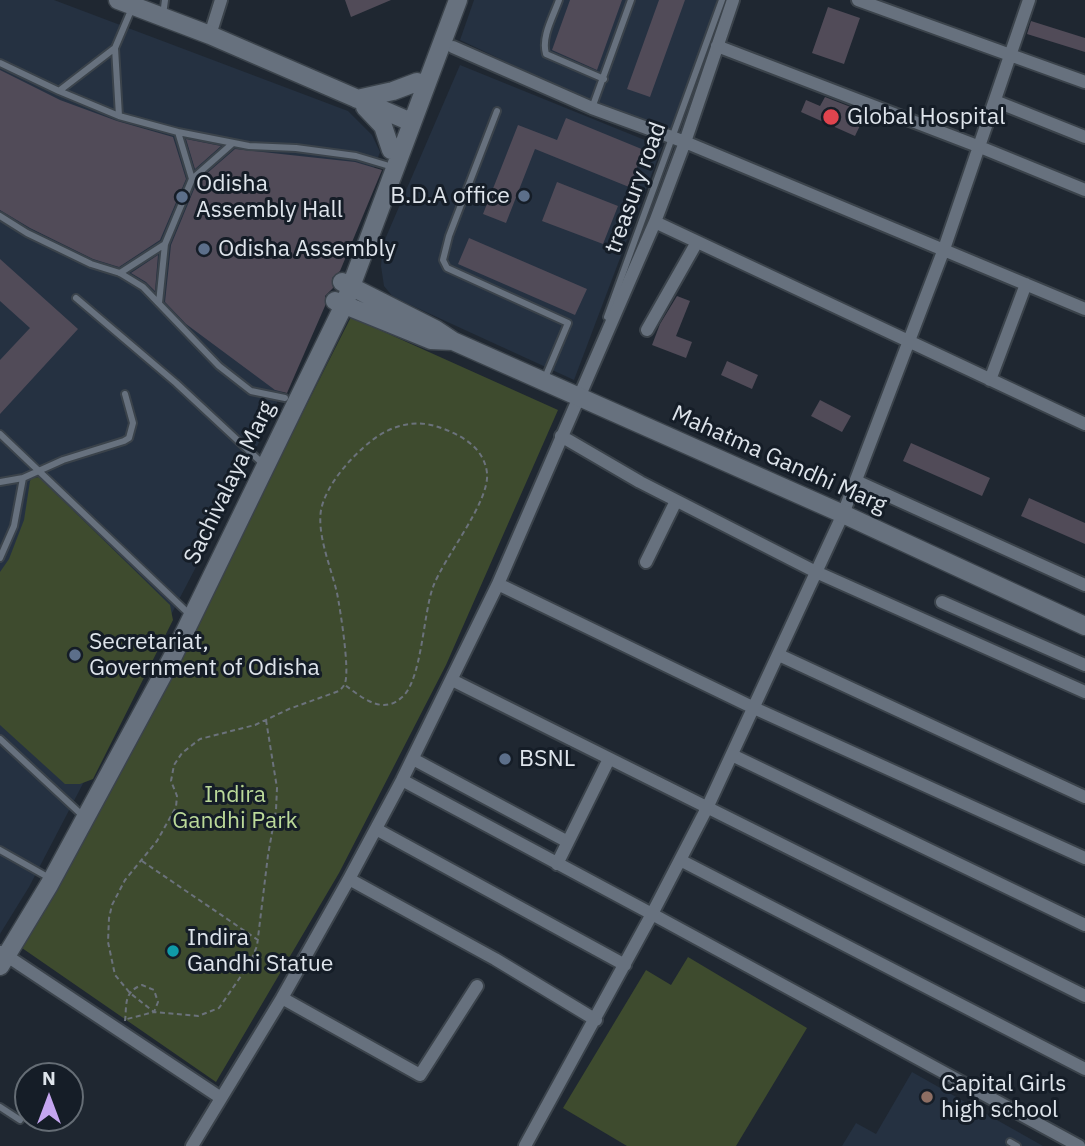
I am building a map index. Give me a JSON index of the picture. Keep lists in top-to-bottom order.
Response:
{
  "streets": {
    "street": ["Mahatma Gandhi Marg", "Sachivalaya Marg"],
    "lane": ["treasury road"]
  },
  "crossings": [
    ["treasury road", "Mahatma Gandhi Marg"],
    ["Mahatma Gandhi Marg", "Sachivalaya Marg"]
  ],
  "parks": ["Indira Gandhi Park"],
  "places": [
    "Global Hospital",
    "B.D.A office",
    "Odisha Assembly Hall",
    "Odisha Assembly",
    "Secretariat, Government of Odisha",
    "BSNL",
    "Indira Gandhi Statue",
    "Capital Girls high school"
  ],
  "north": "top"
}
